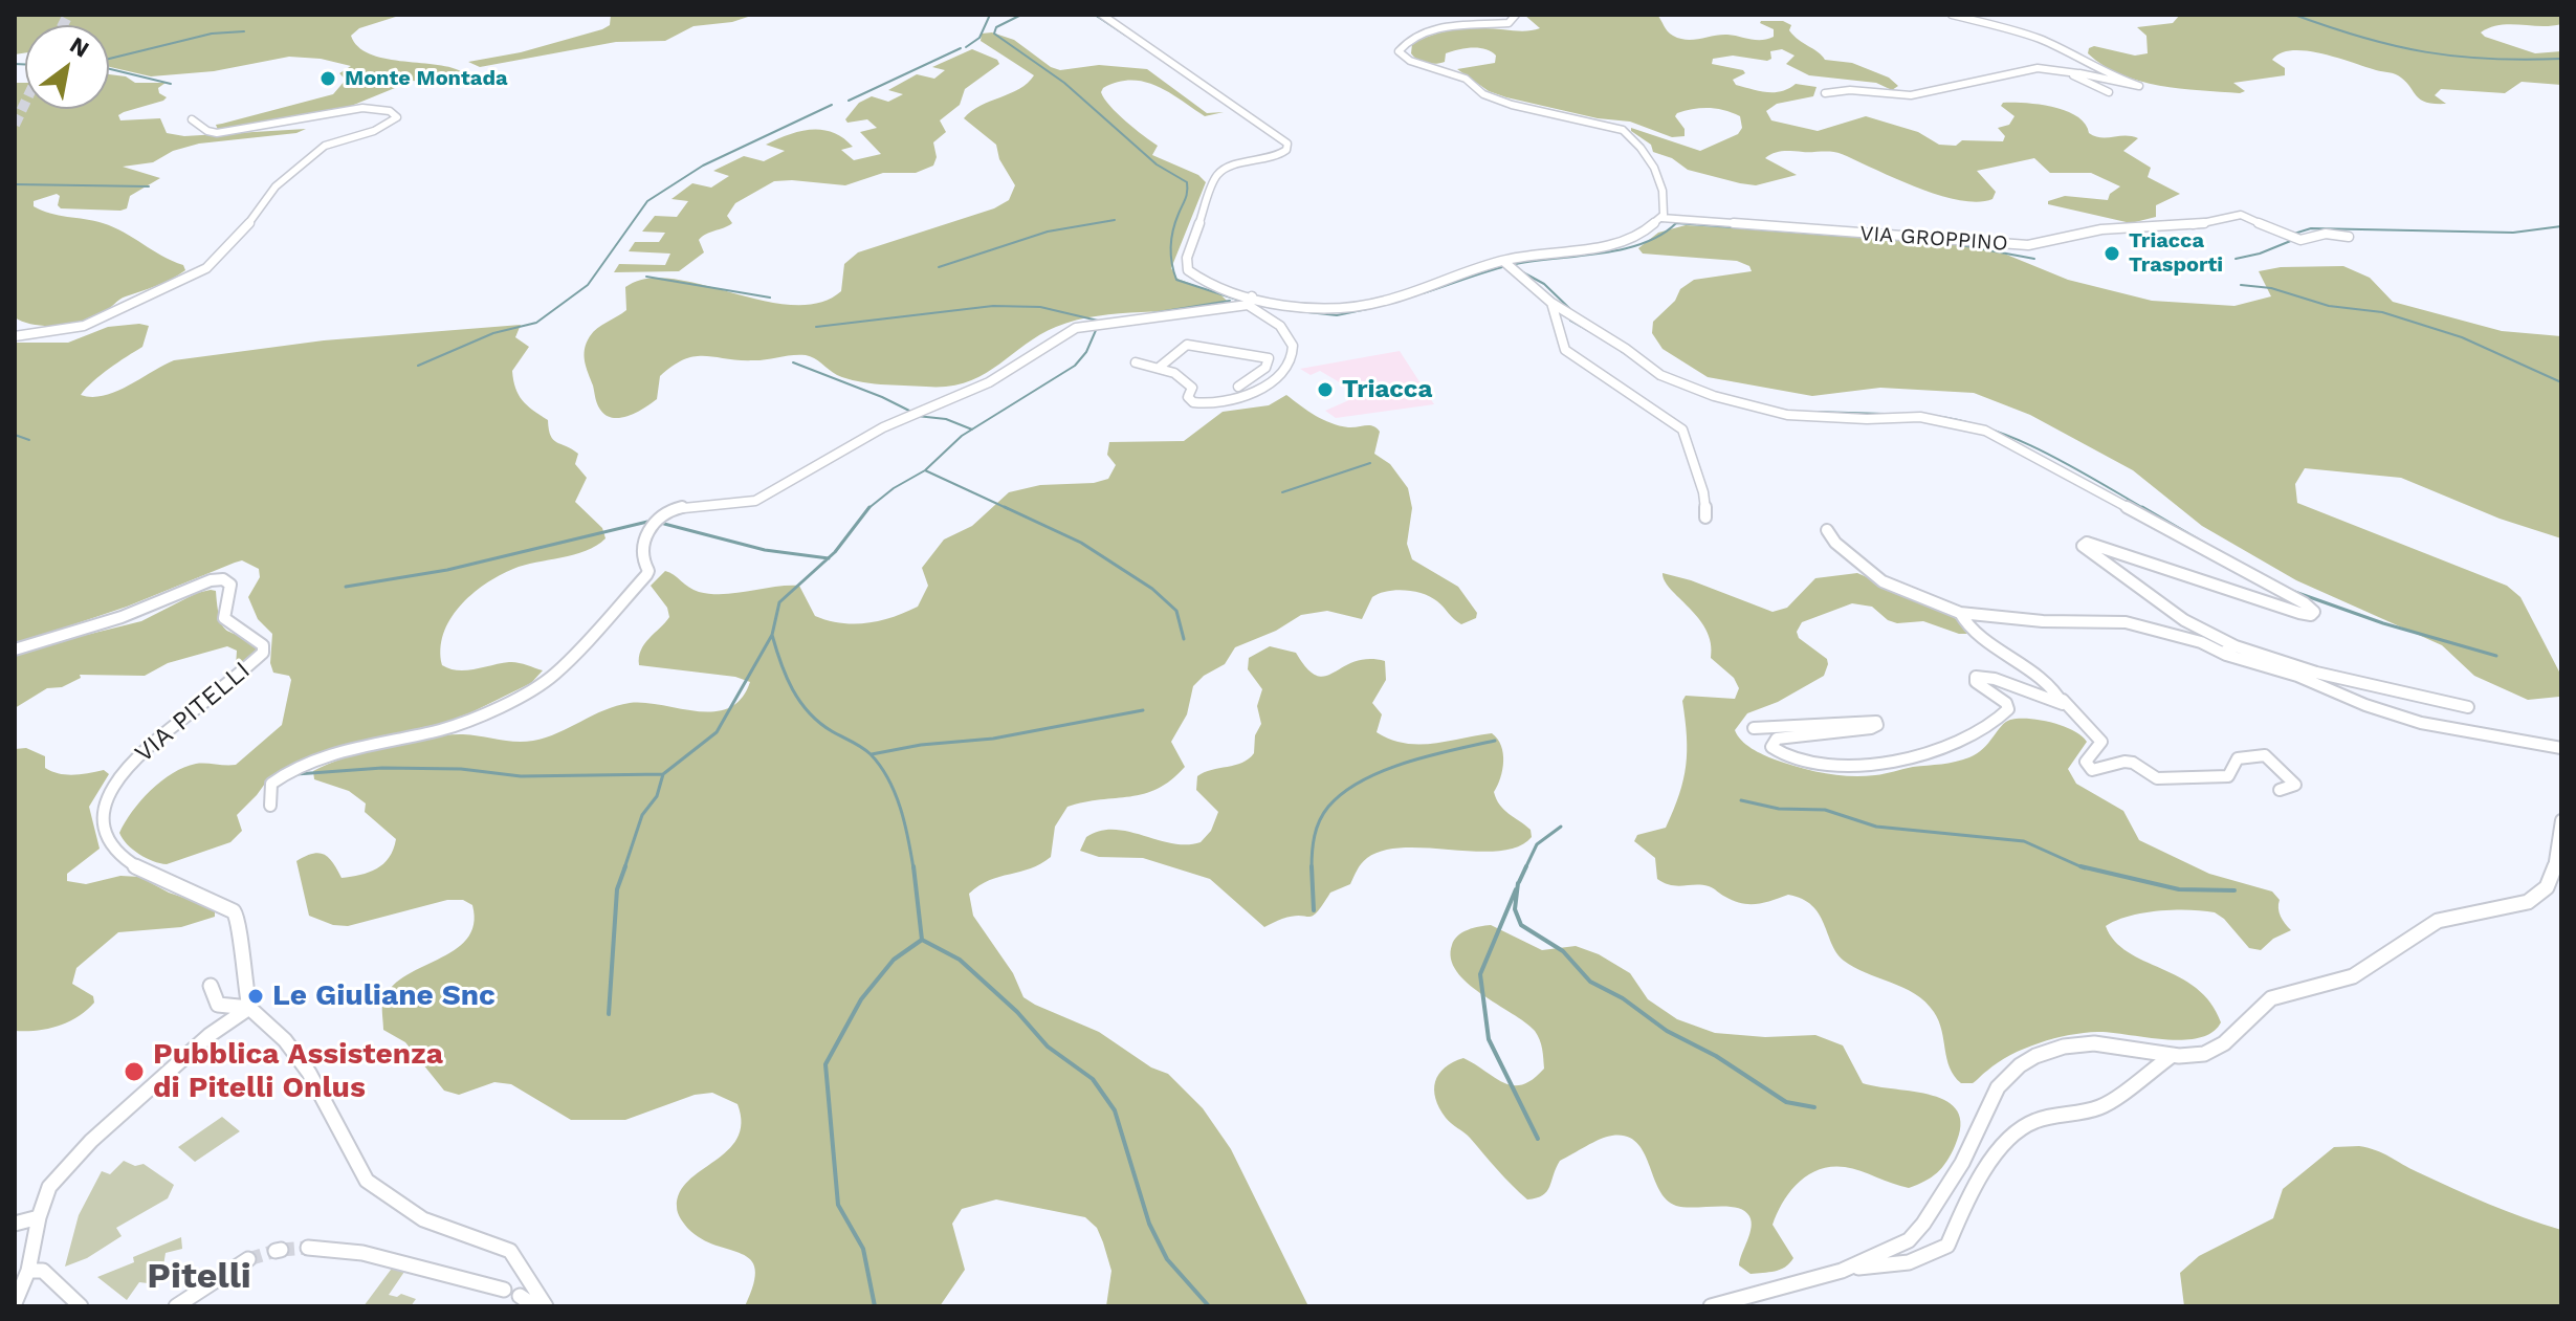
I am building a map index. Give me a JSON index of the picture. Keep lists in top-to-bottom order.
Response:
{
  "streets": {
    "street": ["VIA GROPPINO", "VIA PITELLI"]
  },
  "districts": ["Pitelli"],
  "places": [
    "Monte Montada",
    "Triacca Trasporti",
    "Triacca",
    "Le Giuliane Snc",
    "Pubblica Assistenza di Pitelli Onlus"
  ],
  "north": "top right"
}
